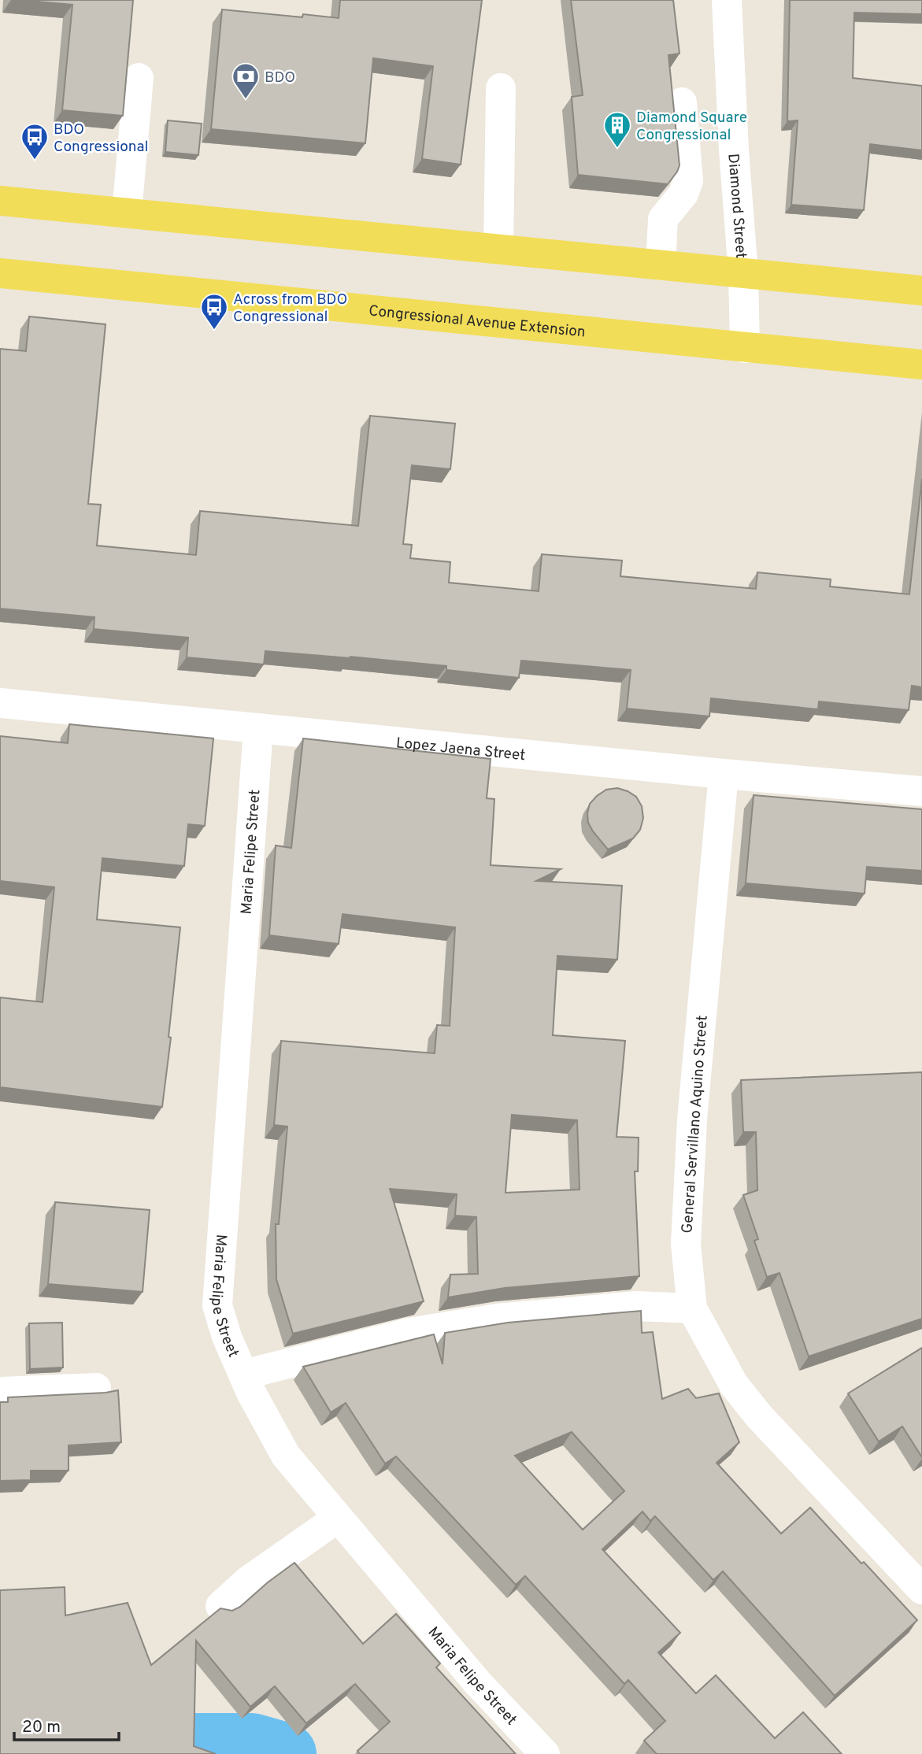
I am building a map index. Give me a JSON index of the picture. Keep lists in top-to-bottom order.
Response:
{
  "streets": {
    "main road": ["Congressional Avenue Extension"],
    "street": [
      "Diamond Street",
      "Lopez Jaena Street",
      "Maria Felipe Street",
      "General Servillano Aquino Street"
    ]
  },
  "crossings": [
    ["Diamond Street", "Congressional Avenue Extension"],
    ["Lopez Jaena Street", "Maria Felipe Street"],
    ["Lopez Jaena Street", "General Servillano Aquino Street"]
  ],
  "places": {
    "bank": ["BDO"],
    "building": ["Diamond Square Congressional"],
    "bus stop": ["BDO Congressional", "Across from BDO Congressional"]
  },
  "scale_bar": "20 m"
}
